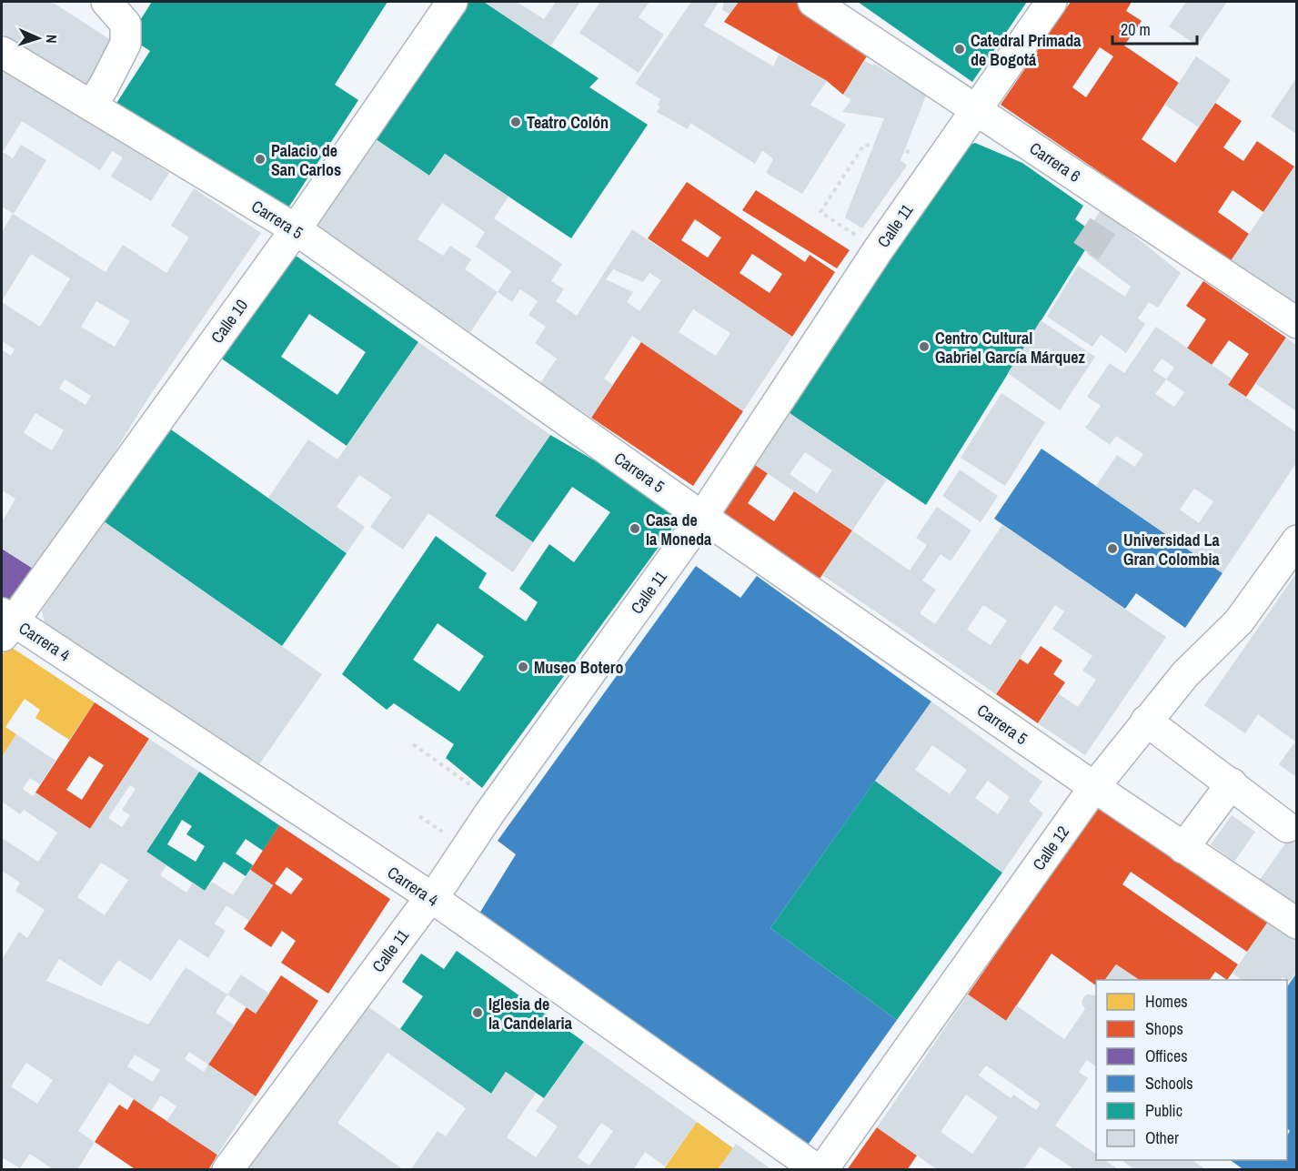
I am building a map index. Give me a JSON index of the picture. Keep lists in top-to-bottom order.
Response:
{
  "streets": {
    "street": [
      "Carrera 6",
      "Carrera 5",
      "Calle 11",
      "Calle 10",
      "Carrera 4",
      "Calle 12"
    ]
  },
  "crossings": [
    ["Carrera 6", "Calle 11"],
    ["Carrera 5", "Calle 11"],
    ["Carrera 5", "Calle 10"],
    ["Carrera 5", "Calle 12"],
    ["Calle 11", "Carrera 4"],
    ["Calle 10", "Carrera 4"]
  ],
  "places": [
    "Catedral Primada de Bogotá",
    "Teatro Colón",
    "Palacio de San Carlos",
    "Centro Cultural Gabriel García Márquez",
    "Casa de la Moneda",
    "Universidad La Gran Colombia",
    "Museo Botero",
    "Iglesia de la Candelaria"
  ],
  "legend": [
    "Homes",
    "Shops",
    "Offices",
    "Schools",
    "Public",
    "Other"
  ],
  "scale_bar": "20 m",
  "north": "right"
}
